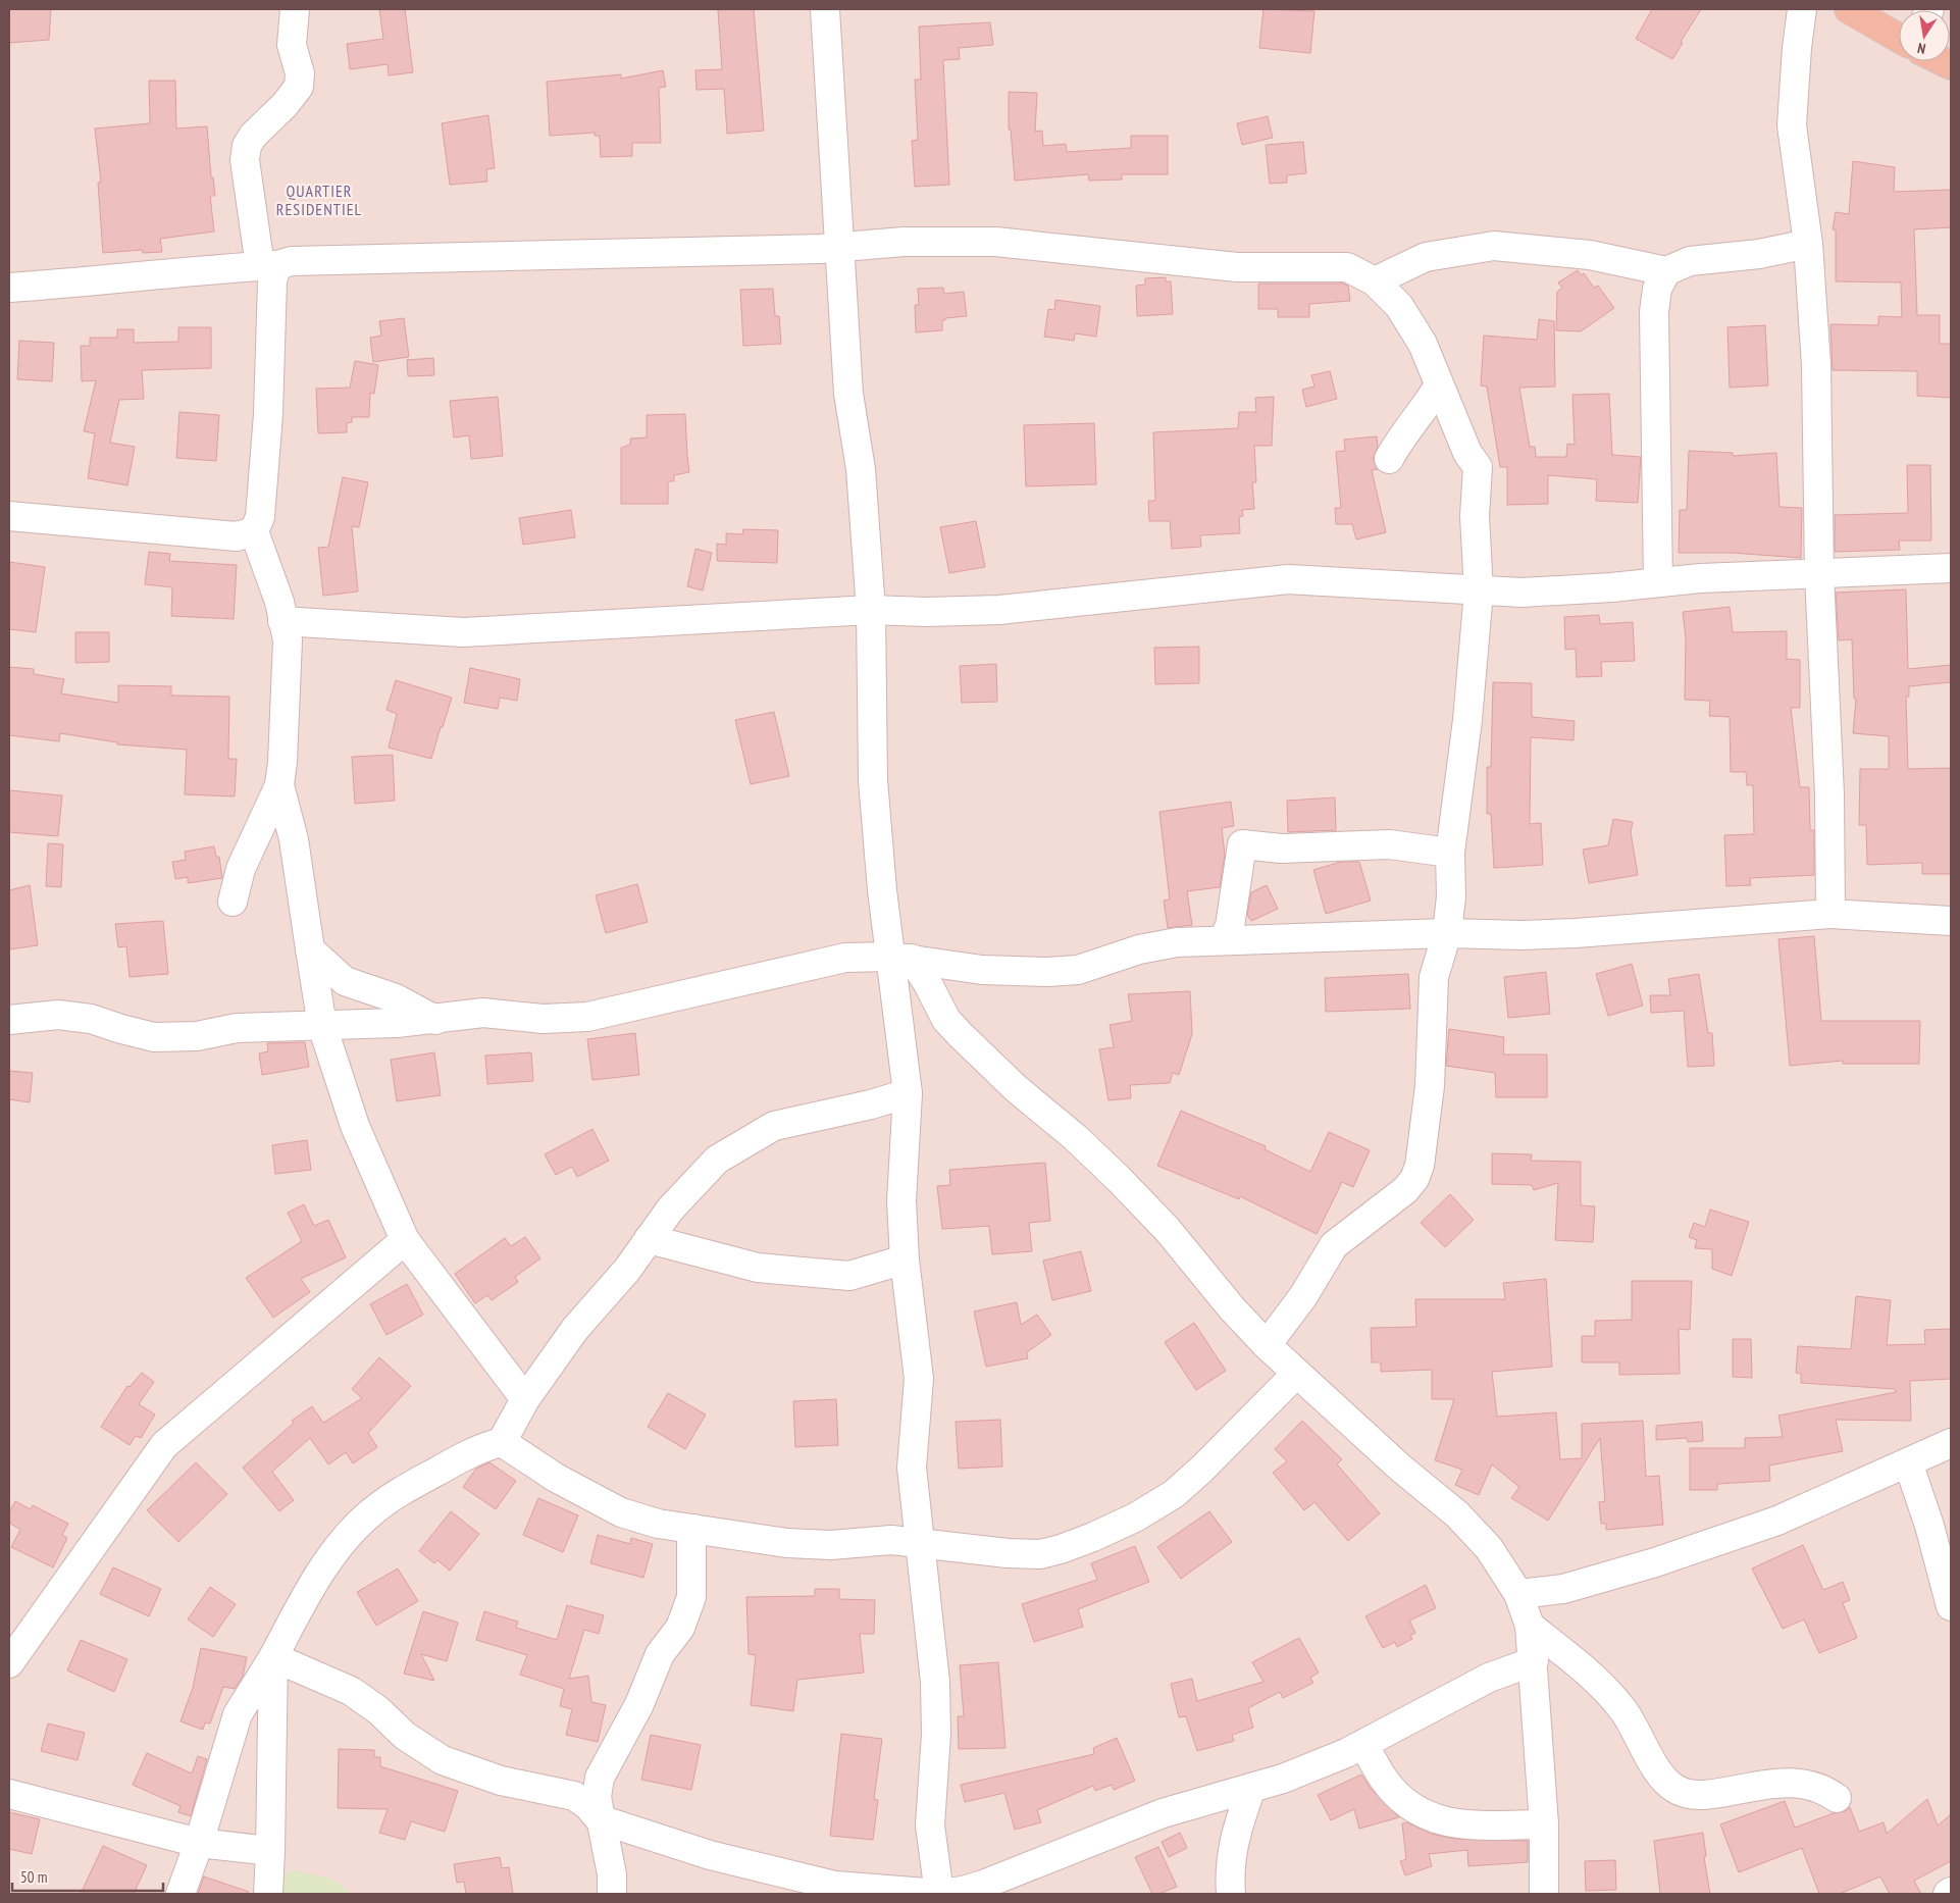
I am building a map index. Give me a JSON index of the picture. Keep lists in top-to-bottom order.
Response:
{
  "districts": ["QUARTIER RESIDENTIEL"],
  "scale_bar": "50 m",
  "north": "bottom"
}
